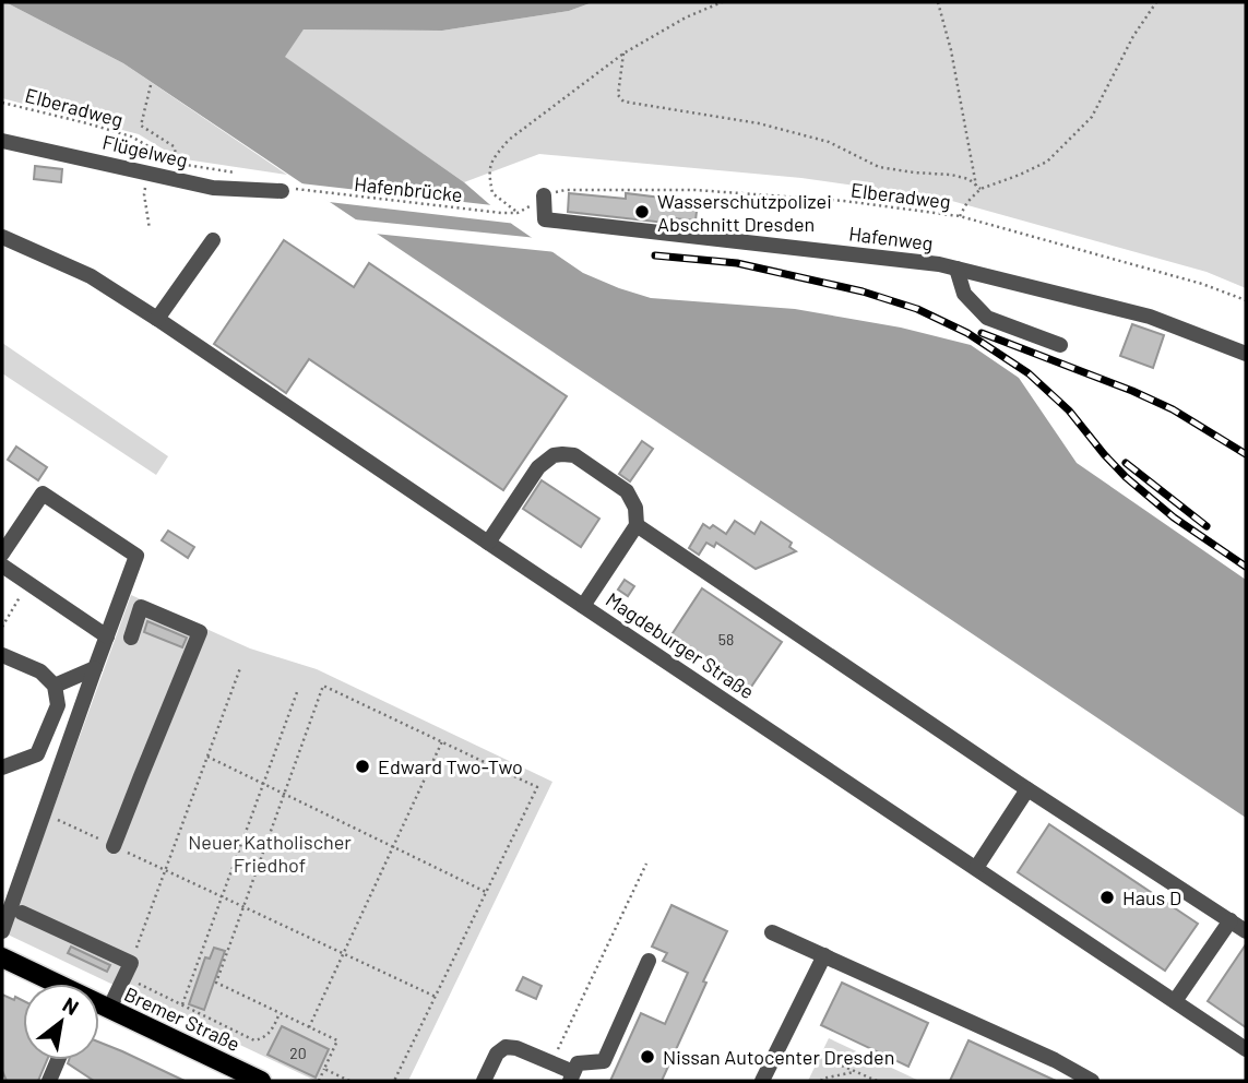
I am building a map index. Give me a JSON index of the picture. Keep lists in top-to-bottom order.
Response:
{
  "streets": {
    "main road": ["Bremer Straße"],
    "street": ["Flügelweg", "Hafenweg", "Magdeburger Straße"],
    "path": ["Elberadweg", "Hafenbrücke"]
  },
  "crossings": [
    ["Elberadweg", "Hafenbrücke"],
    ["Elberadweg", "Hafenweg"],
    ["Flügelweg", "Hafenbrücke"]
  ],
  "parks": ["Neuer Katholischer Friedhof"],
  "places": [
    "Wasserschutzpolizei Abschnitt Dresden",
    "Edward Two-Two",
    "Haus D",
    "Nissan Autocenter Dresden"
  ],
  "house_numbers": ["58", "20"],
  "north": "top right"
}
